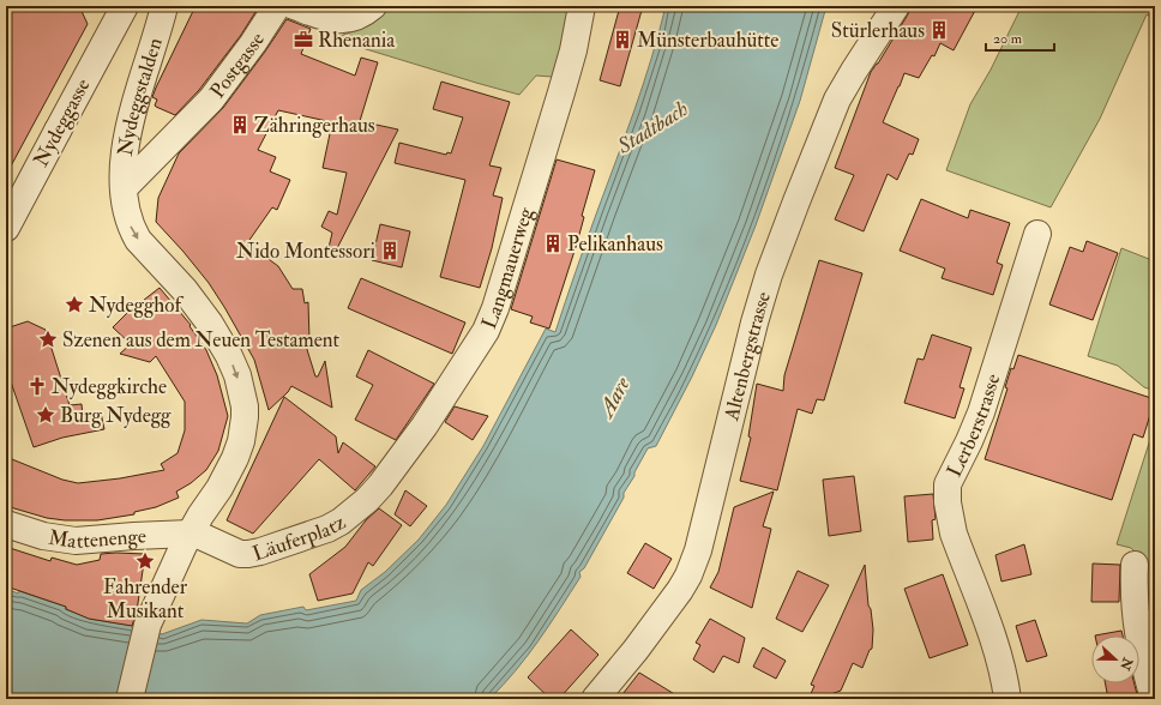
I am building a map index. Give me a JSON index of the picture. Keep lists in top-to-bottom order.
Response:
{
  "streets": {
    "street": [
      "Postgasse",
      "Nydeggstalden",
      "Nydeggasse",
      "Langmauerweg",
      "Altenbergstrasse",
      "Lerberstrasse",
      "Läuferplatz",
      "Mattenenge"
    ]
  },
  "crossings": [
    ["Postgasse", "Nydeggstalden"],
    ["Nydeggstalden", "Läuferplatz"],
    ["Nydeggstalden", "Mattenenge"],
    ["Langmauerweg", "Läuferplatz"],
    ["Läuferplatz", "Mattenenge"]
  ],
  "one_way": ["Nydeggstalden"],
  "water": ["Stadtbach", "Aare"],
  "places": {
    "building": [
      "Stürlerhaus",
      "Münsterbauhütte",
      "Zähringerhaus",
      "Pelikanhaus",
      "Nido Montessori"
    ],
    "office": ["Rhenania"],
    "place": [
      "Nydegghof",
      "Szenen aus dem Neuen Testament",
      "Burg Nydegg",
      "Fahrender Musikant"
    ],
    "church": ["Nydeggkirche"]
  },
  "scale_bar": "20 m",
  "north": "right"
}
